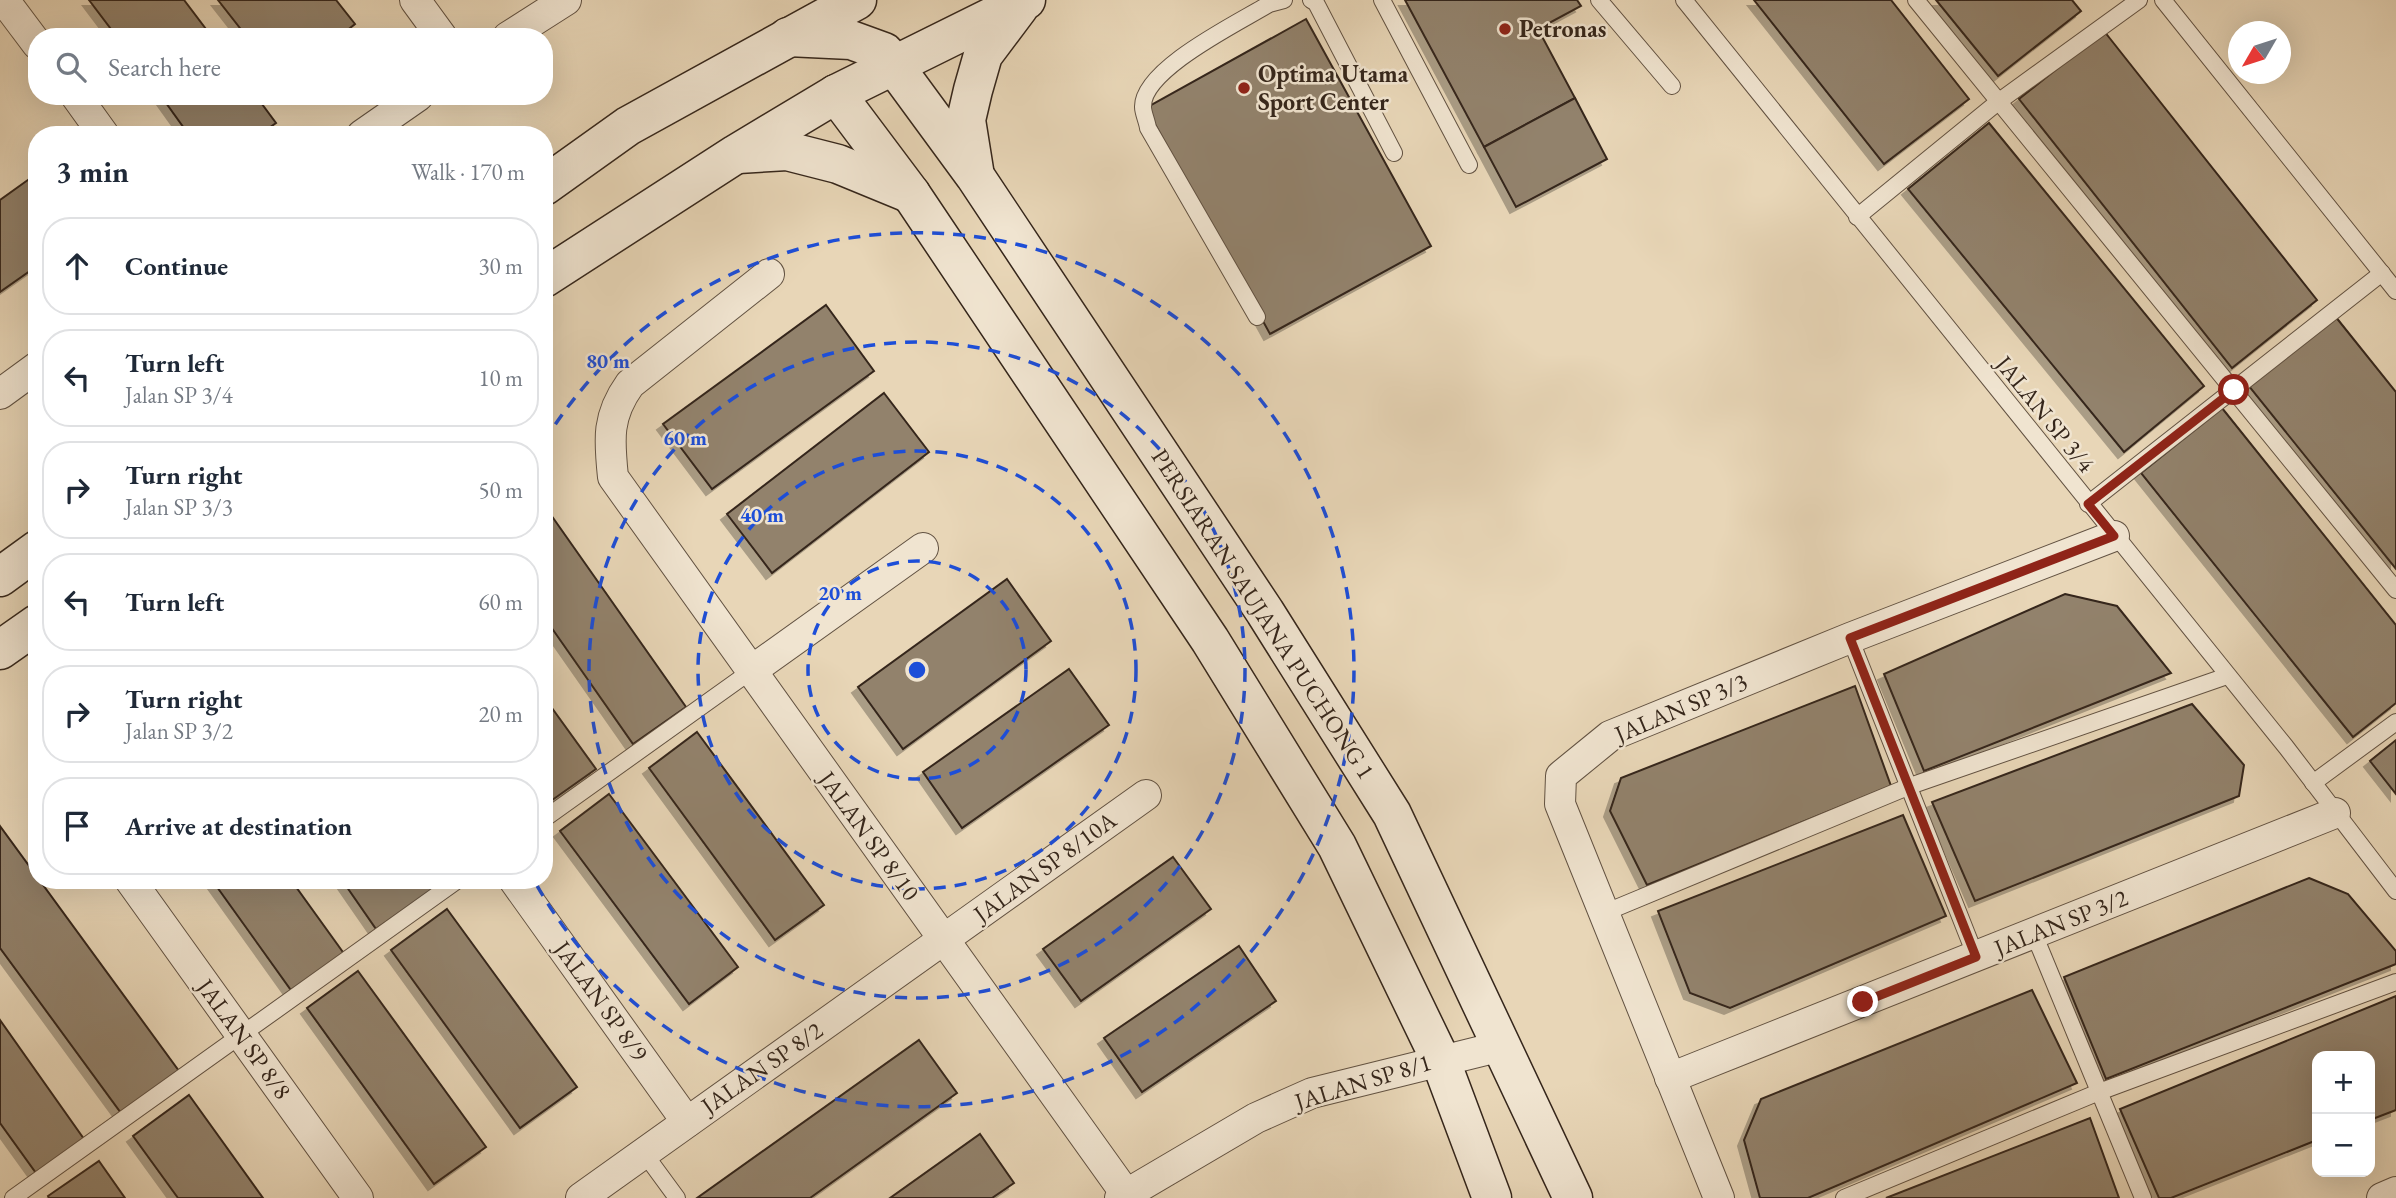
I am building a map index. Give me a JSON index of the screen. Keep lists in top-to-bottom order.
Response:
{
  "streets": {
    "street": [
      "PERSIARAN SAUJANA PUCHONG 1",
      "JALAN SP 3/3",
      "JALAN SP 8/10",
      "JALAN SP 8/10A",
      "JALAN SP 3/2",
      "JALAN SP 8/9",
      "JALAN SP 8/8",
      "JALAN SP 8/2",
      "JALAN SP 8/1"
    ],
    "lane": ["JALAN SP 3/4"]
  },
  "crossings": [
    ["JALAN SP 3/4", "JALAN SP 3/3"],
    ["JALAN SP 3/4", "JALAN SP 3/2"],
    ["PERSIARAN SAUJANA PUCHONG 1", "JALAN SP 8/1"],
    ["JALAN SP 3/3", "JALAN SP 3/2"],
    ["JALAN SP 8/10", "JALAN SP 8/10A"],
    ["JALAN SP 8/10", "JALAN SP 8/2"],
    ["JALAN SP 8/10", "JALAN SP 8/1"],
    ["JALAN SP 8/10A", "JALAN SP 8/2"],
    ["JALAN SP 8/9", "JALAN SP 8/2"]
  ],
  "places": ["Petronas", "Optima Utama Sport Center"],
  "north": "bottom left",
  "page": {
    "search": "Search here",
    "heading": ["3 min", "Walk · 170 m"],
    "list": [
      ["Continue", "30 m"],
      ["Turn left", "Jalan SP 3/4", "10 m"],
      ["Turn right", "Jalan SP 3/3", "50 m"],
      ["Turn left", "60 m"],
      ["Turn right", "Jalan SP 3/2", "20 m"],
      "Arrive at destination"
    ],
    "map_buttons": ["+", "−"]
  },
  "rings": [
    "80 m",
    "60 m",
    "40 m",
    "20 m"
  ]
}
